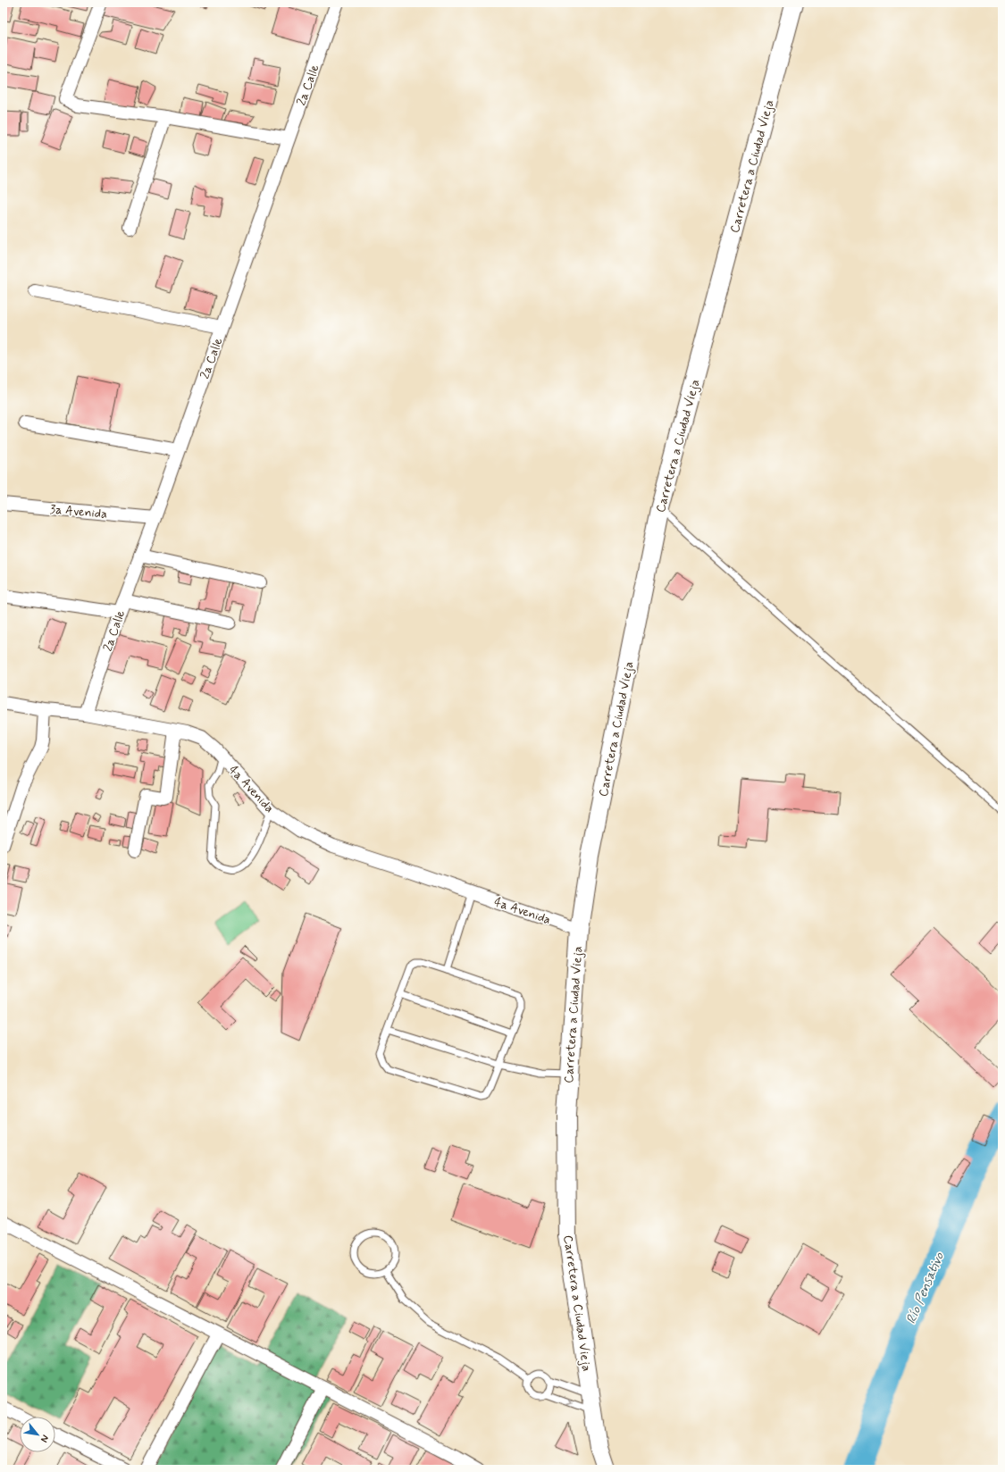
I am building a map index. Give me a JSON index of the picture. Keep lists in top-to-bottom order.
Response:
{
  "streets": {
    "main road": ["Carretera a Ciudad Vieja"],
    "street": ["2a Calle", "3a Avenida", "4a Avenida"]
  },
  "crossings": [
    ["2a Calle", "3a Avenida"],
    ["2a Calle", "4a Avenida"],
    ["Carretera a Ciudad Vieja", "4a Avenida"]
  ],
  "water": ["Río Pensativo"],
  "north": "bottom right"
}
